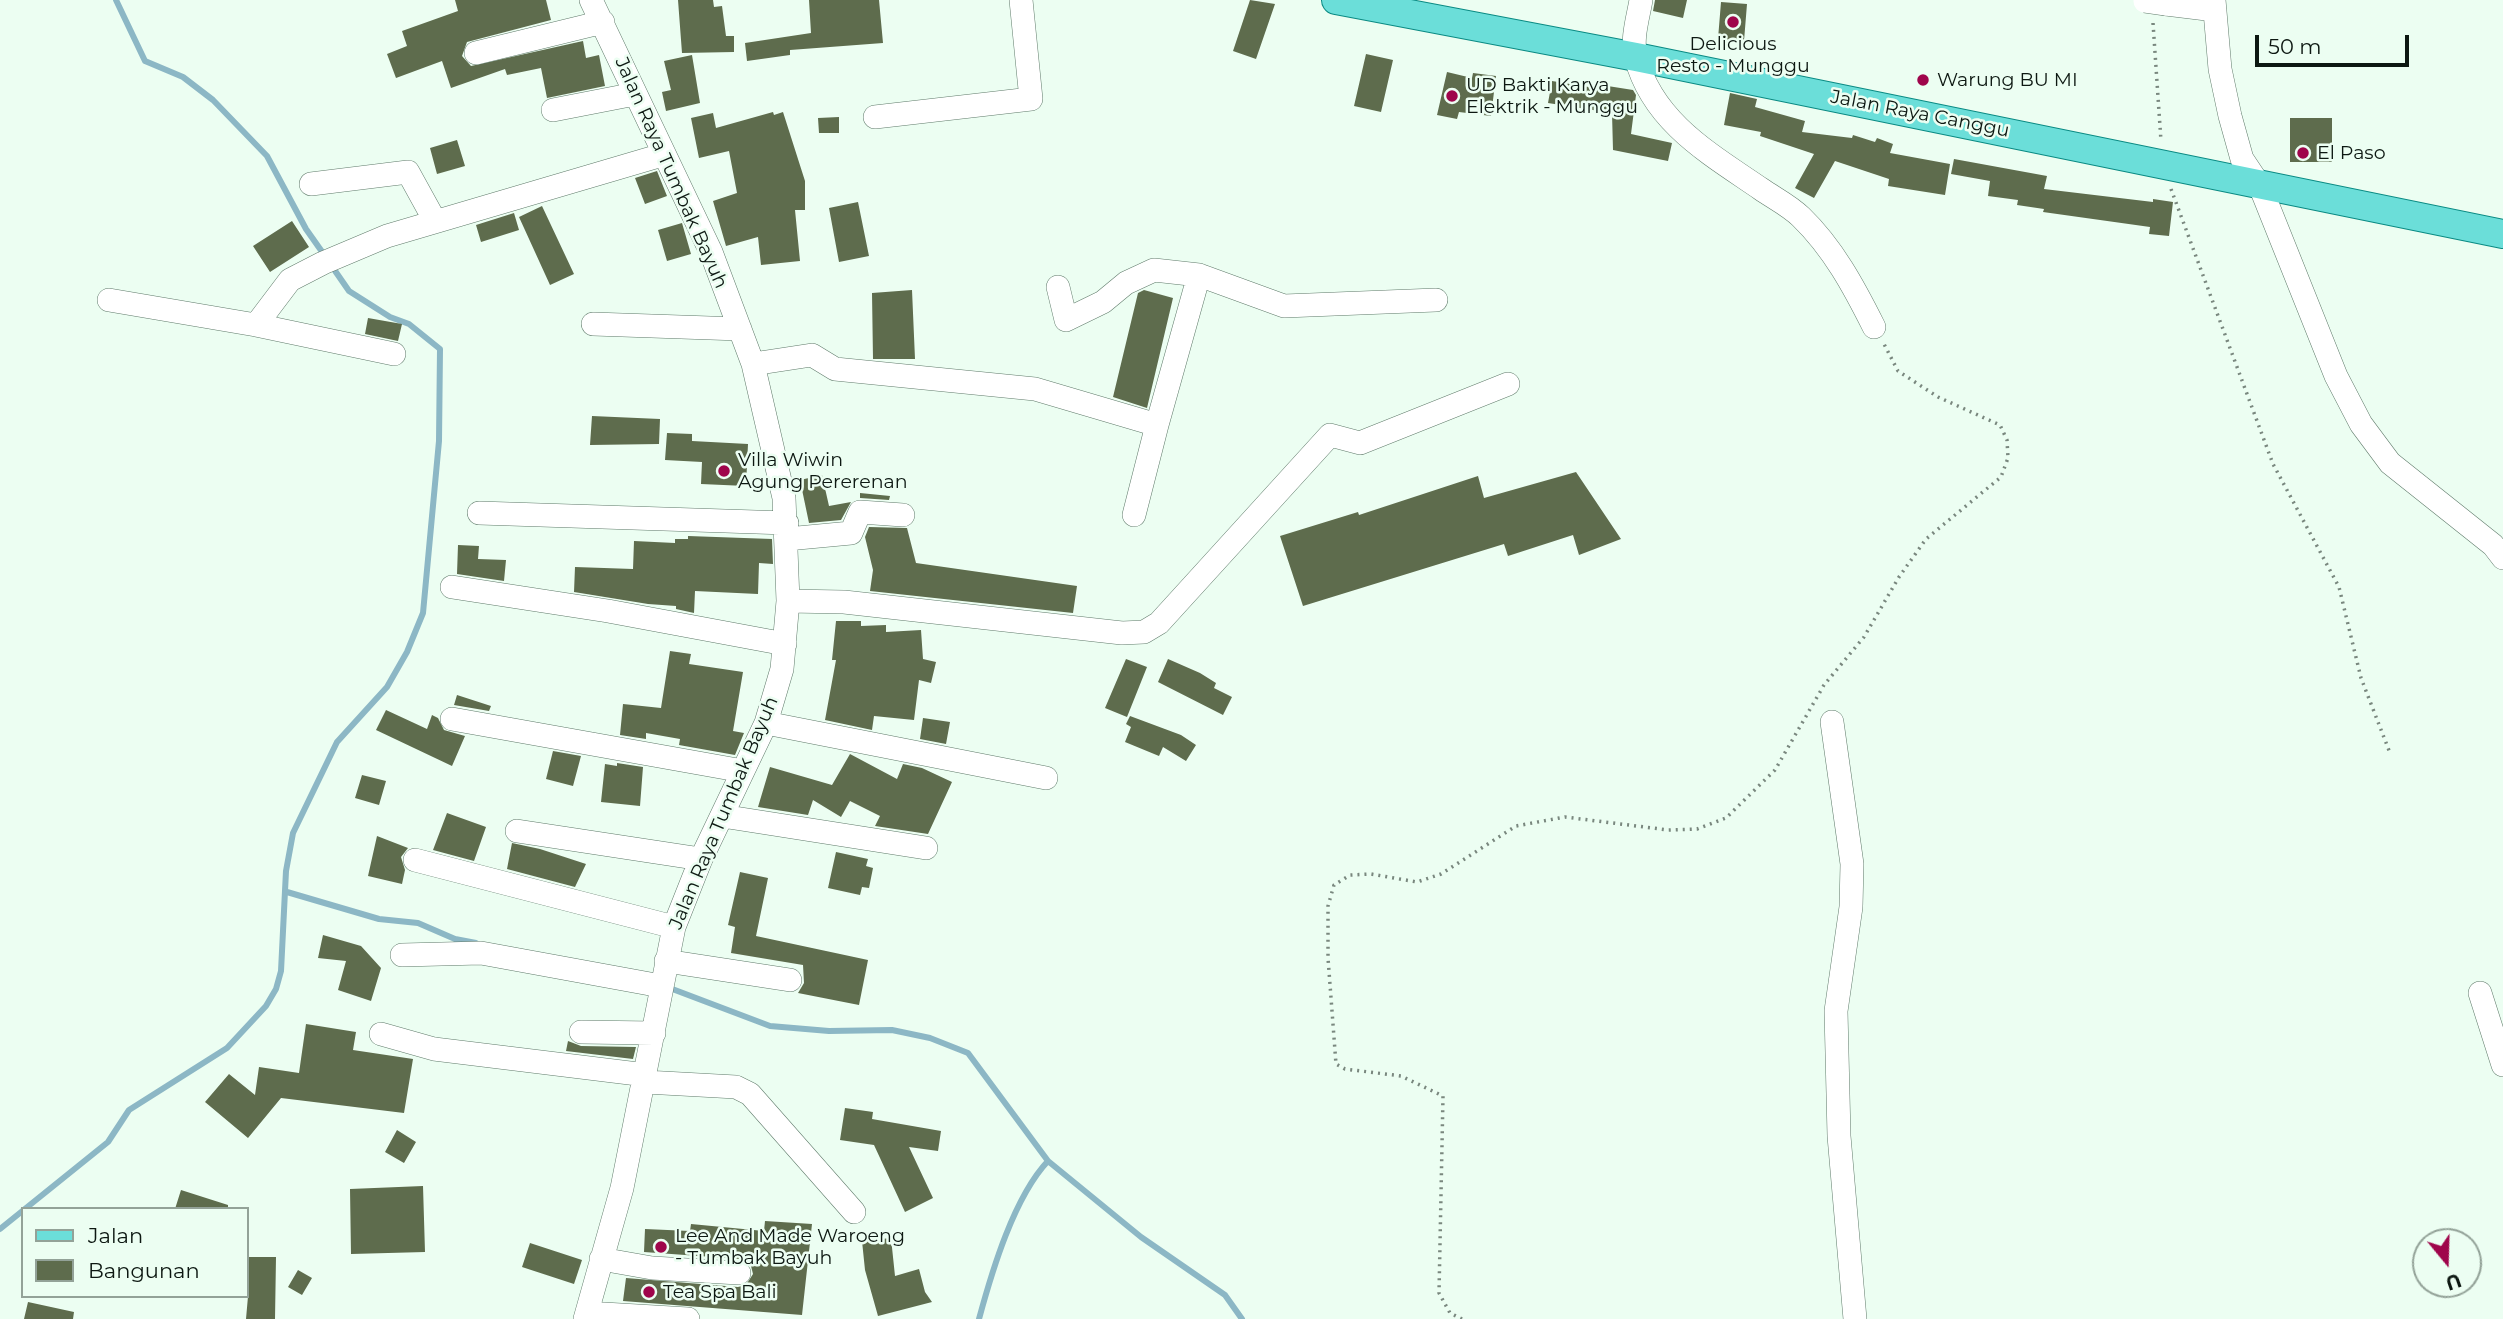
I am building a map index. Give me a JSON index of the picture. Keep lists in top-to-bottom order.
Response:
{
  "streets": {
    "main road": ["Jalan Raya Canggu"],
    "street": ["Jalan Raya Tumbak Bayuh"]
  },
  "places": [
    "Delicious Resto - Munggu",
    "Warung BU MI",
    "UD Bakti Karya Elektrik - Munggu",
    "El Paso",
    "Villa Wiwin Agung Pererenan",
    "Lee And Made Waroeng - Tumbak Bayuh",
    "Tea Spa Bali"
  ],
  "legend": ["Jalan", "Bangunan"],
  "scale_bar": "50 m",
  "north": "bottom"
}
